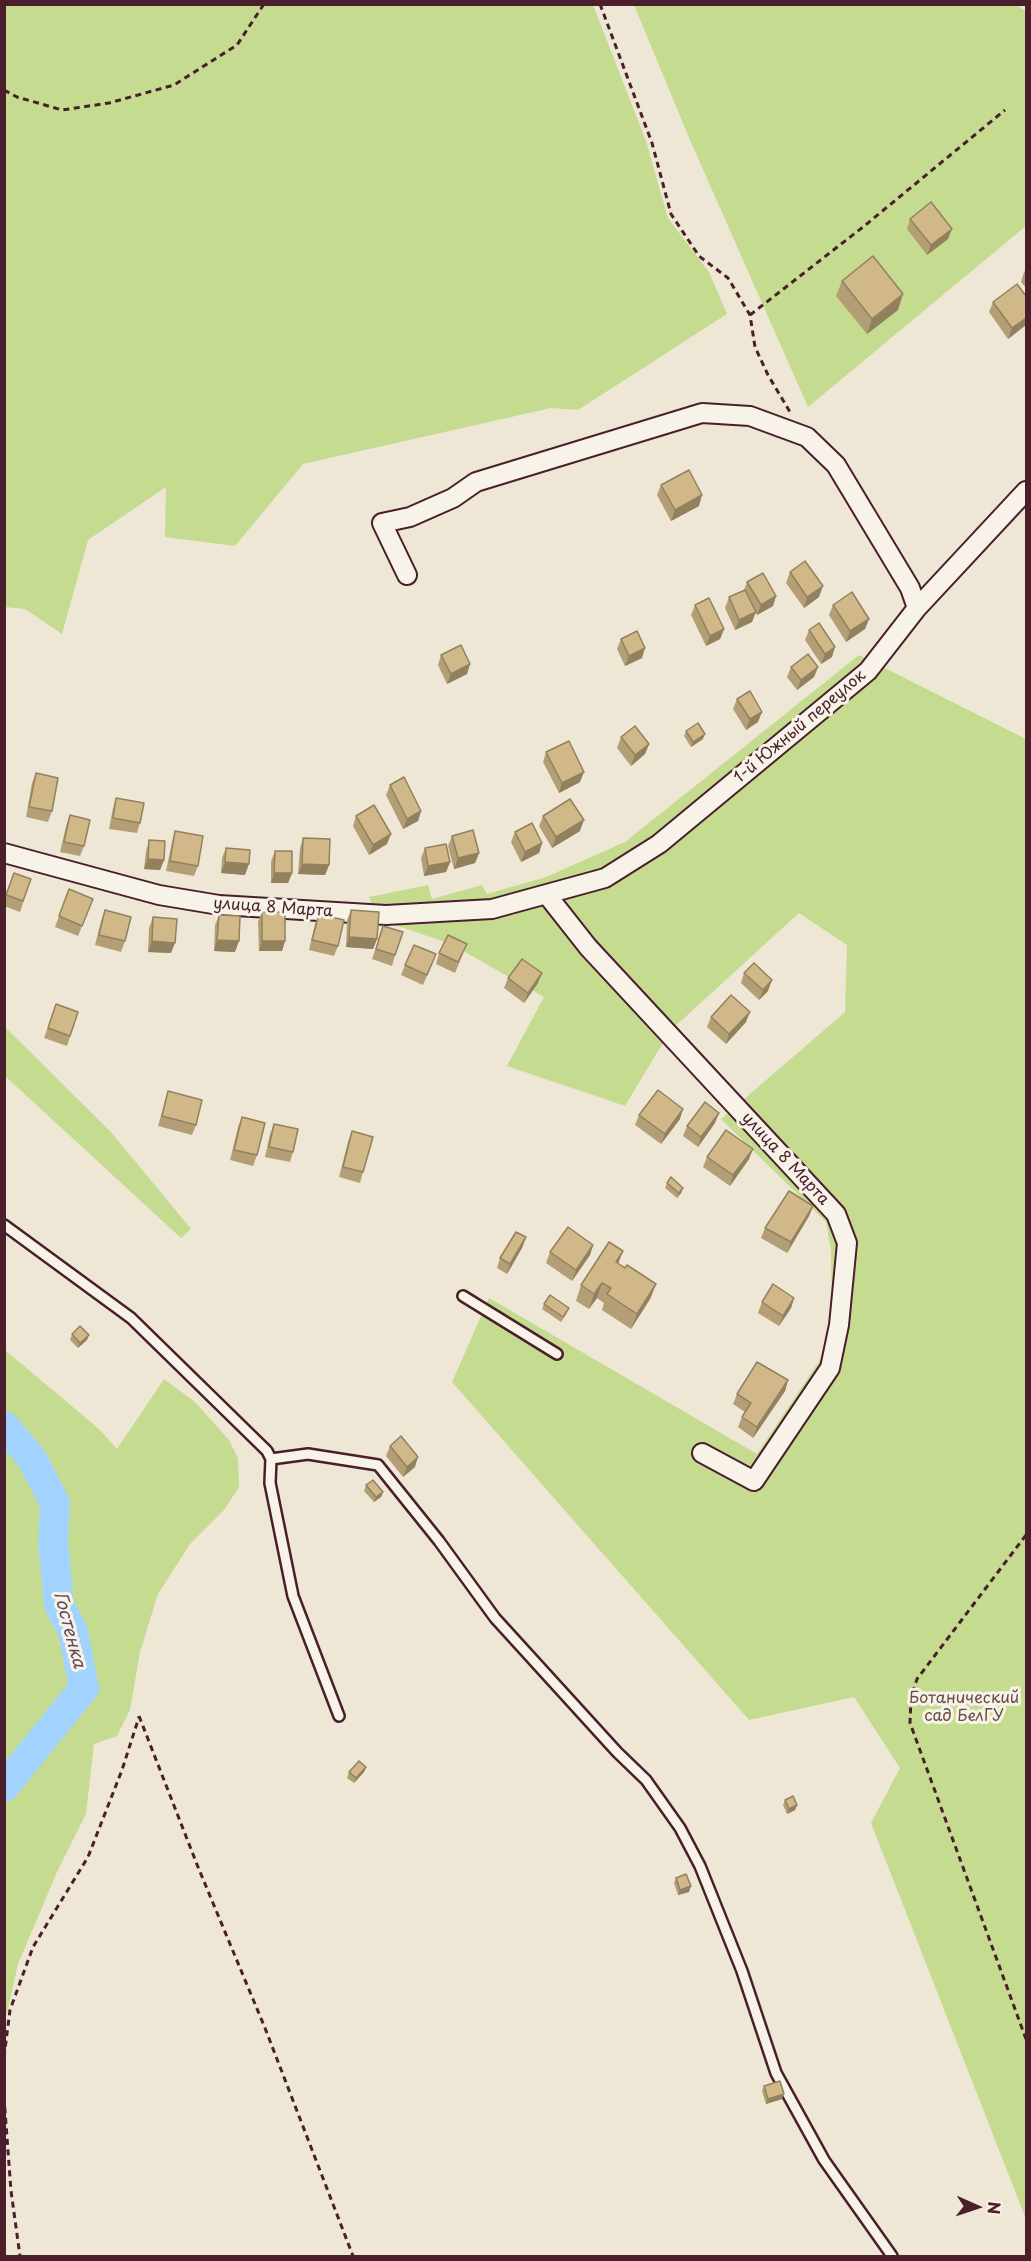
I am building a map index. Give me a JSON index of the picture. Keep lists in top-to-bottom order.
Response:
{
  "streets": {
    "street": ["1-й Южный переулок", "улица 8 Марта"]
  },
  "crossings": [
    ["1-й Южный переулок", "улица 8 Марта"]
  ],
  "water": ["Гостенка"],
  "parks": ["Ботанический сад БелГУ"],
  "north": "right"
}
